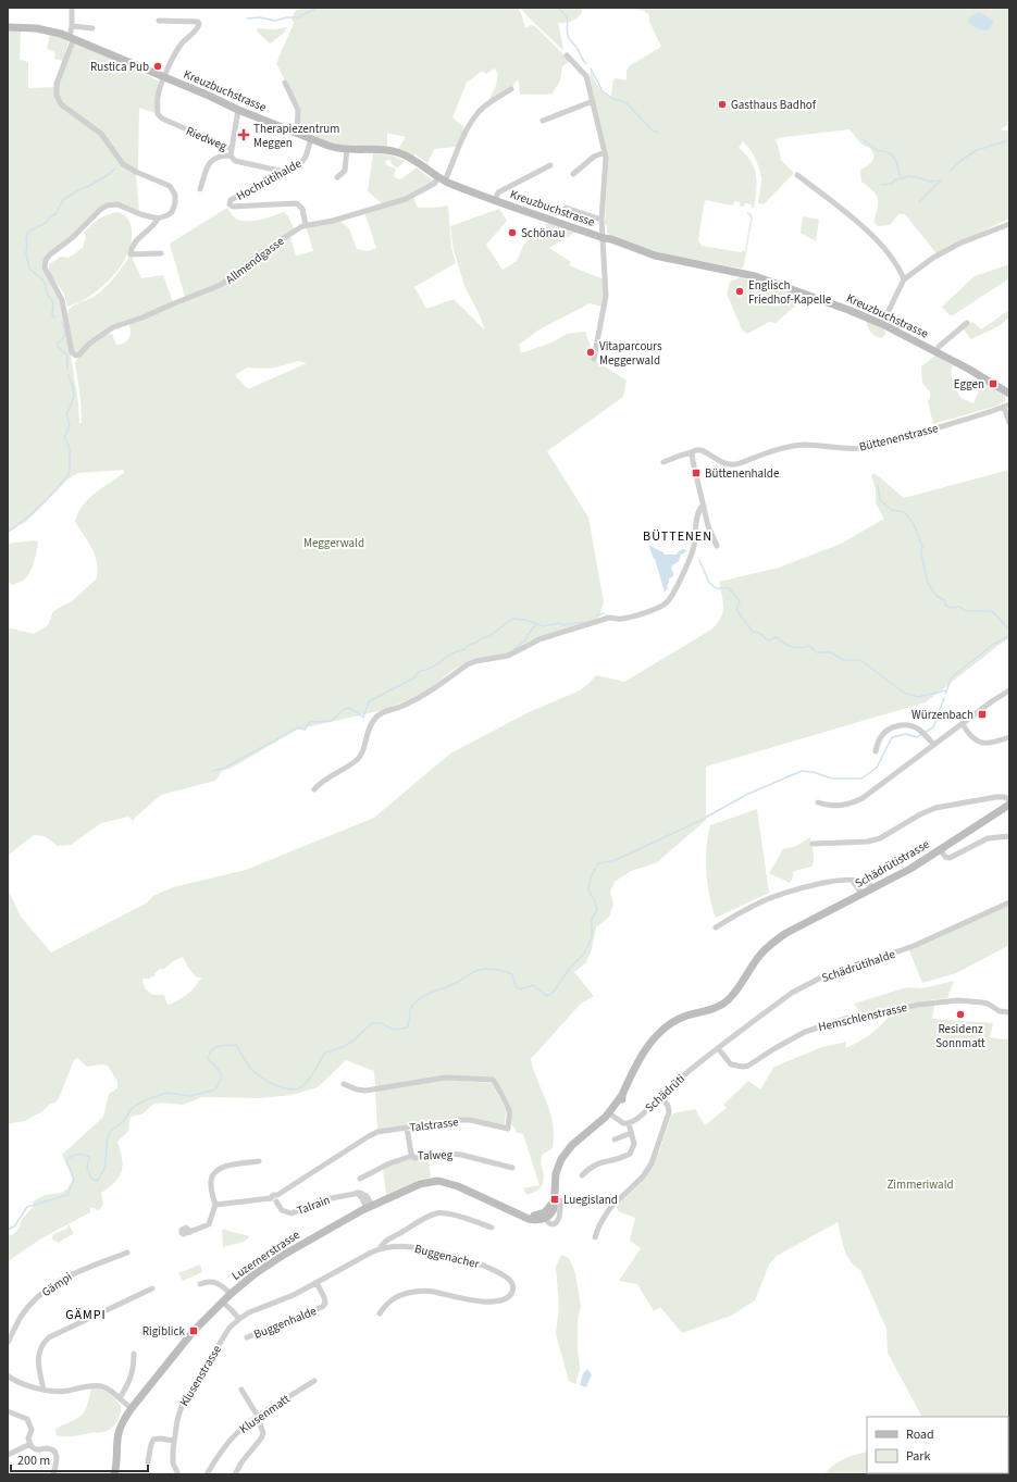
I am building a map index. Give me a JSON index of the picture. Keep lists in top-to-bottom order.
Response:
{
  "streets": {
    "main road": ["Kreuzbuchstrasse", "Schädrütistrasse", "Luzernerstrasse"],
    "street": [
      "Riedweg",
      "Hochrütihalde",
      "Allmendgasse",
      "Büttenenstrasse",
      "Schädrütihalde",
      "Hemschlenstrasse",
      "Schädrüti",
      "Talstrasse",
      "Talweg",
      "Talrain",
      "Buggenacher",
      "Gämpi",
      "Buggenhalde",
      "Klusenstrasse",
      "Klusenmatt"
    ]
  },
  "crossings": [
    ["Kreuzbuchstrasse", "Riedweg"],
    ["Kreuzbuchstrasse", "Hochrütihalde"],
    ["Kreuzbuchstrasse", "Allmendgasse"],
    ["Riedweg", "Hochrütihalde"],
    ["Hochrütihalde", "Allmendgasse"],
    ["Schädrütihalde", "Hemschlenstrasse"],
    ["Schädrütihalde", "Schädrüti"],
    ["Hemschlenstrasse", "Schädrüti"],
    ["Talstrasse", "Talweg"],
    ["Talstrasse", "Talrain"],
    ["Talrain", "Luzernerstrasse"],
    ["Buggenacher", "Buggenhalde"],
    ["Buggenacher", "Klusenstrasse"]
  ],
  "districts": ["BÜTTENEN", "GÄMPI"],
  "parks": ["Meggerwald", "Zimmeriwald"],
  "places": {
    "other": [
      "Rustica Pub",
      "Gasthaus Badhof",
      "Schönau",
      "Englisch Friedhof-Kapelle",
      "Vitaparcours Meggerwald",
      "Residenz Sonnmatt"
    ],
    "health": ["Therapiezentrum Meggen"],
    "transit": [
      "Eggen",
      "Büttenenhalde",
      "Würzenbach",
      "Luegisland",
      "Rigiblick"
    ]
  },
  "legend": ["Road", "Park"],
  "scale_bar": "200 m"
}
